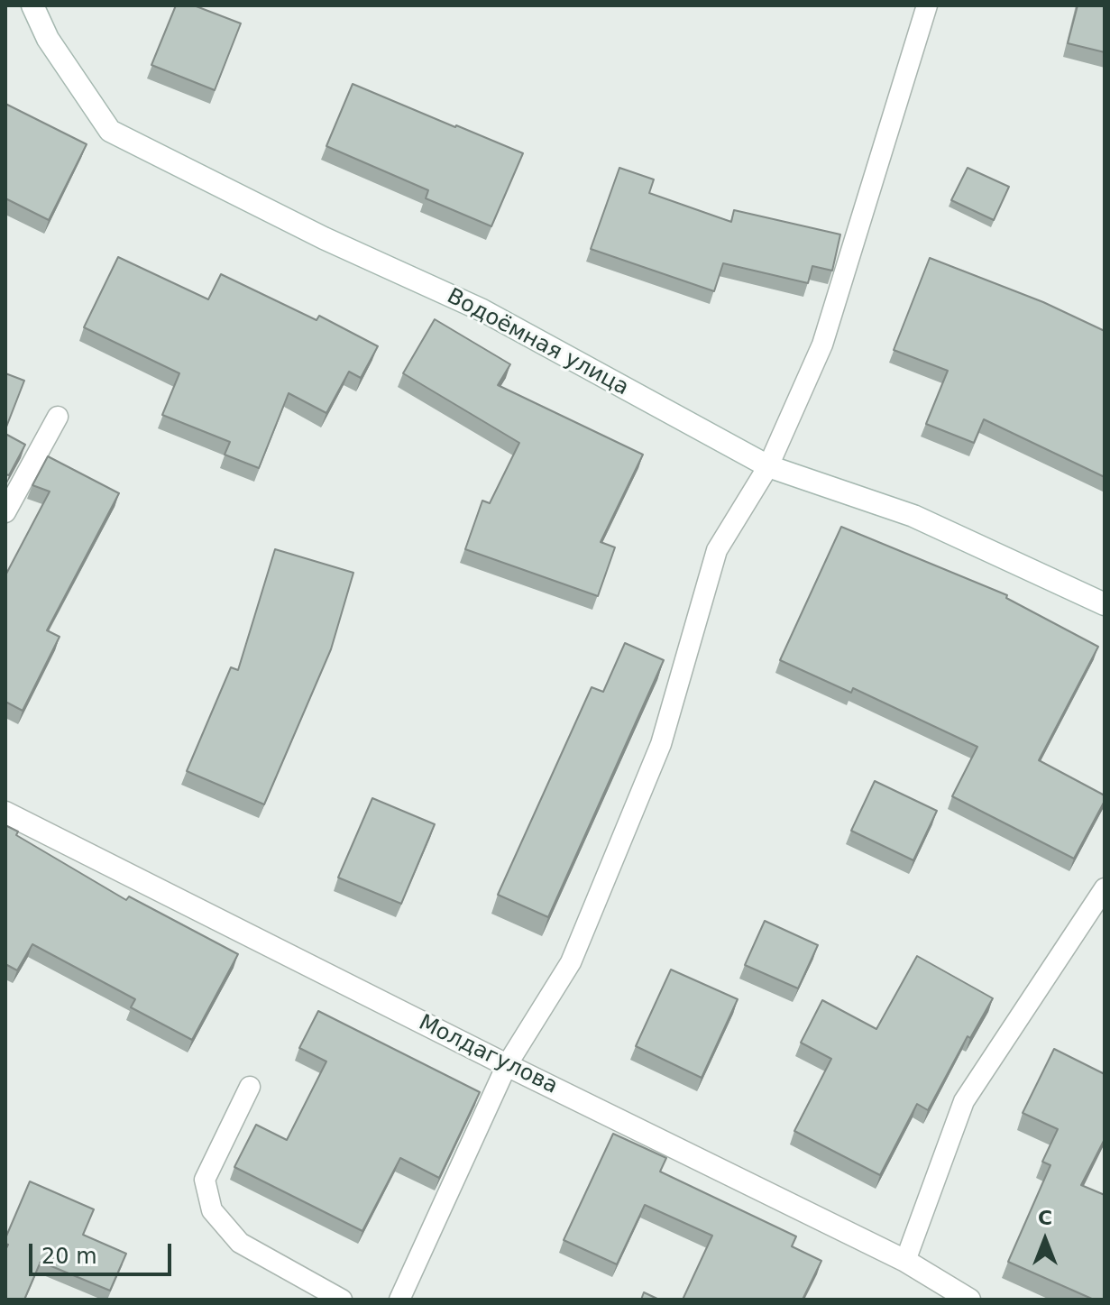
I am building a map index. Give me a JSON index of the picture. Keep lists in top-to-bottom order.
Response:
{
  "streets": {
    "street": ["Водоёмная улица", "Молдагулова"]
  },
  "scale_bar": "20 m",
  "north": "top"
}
